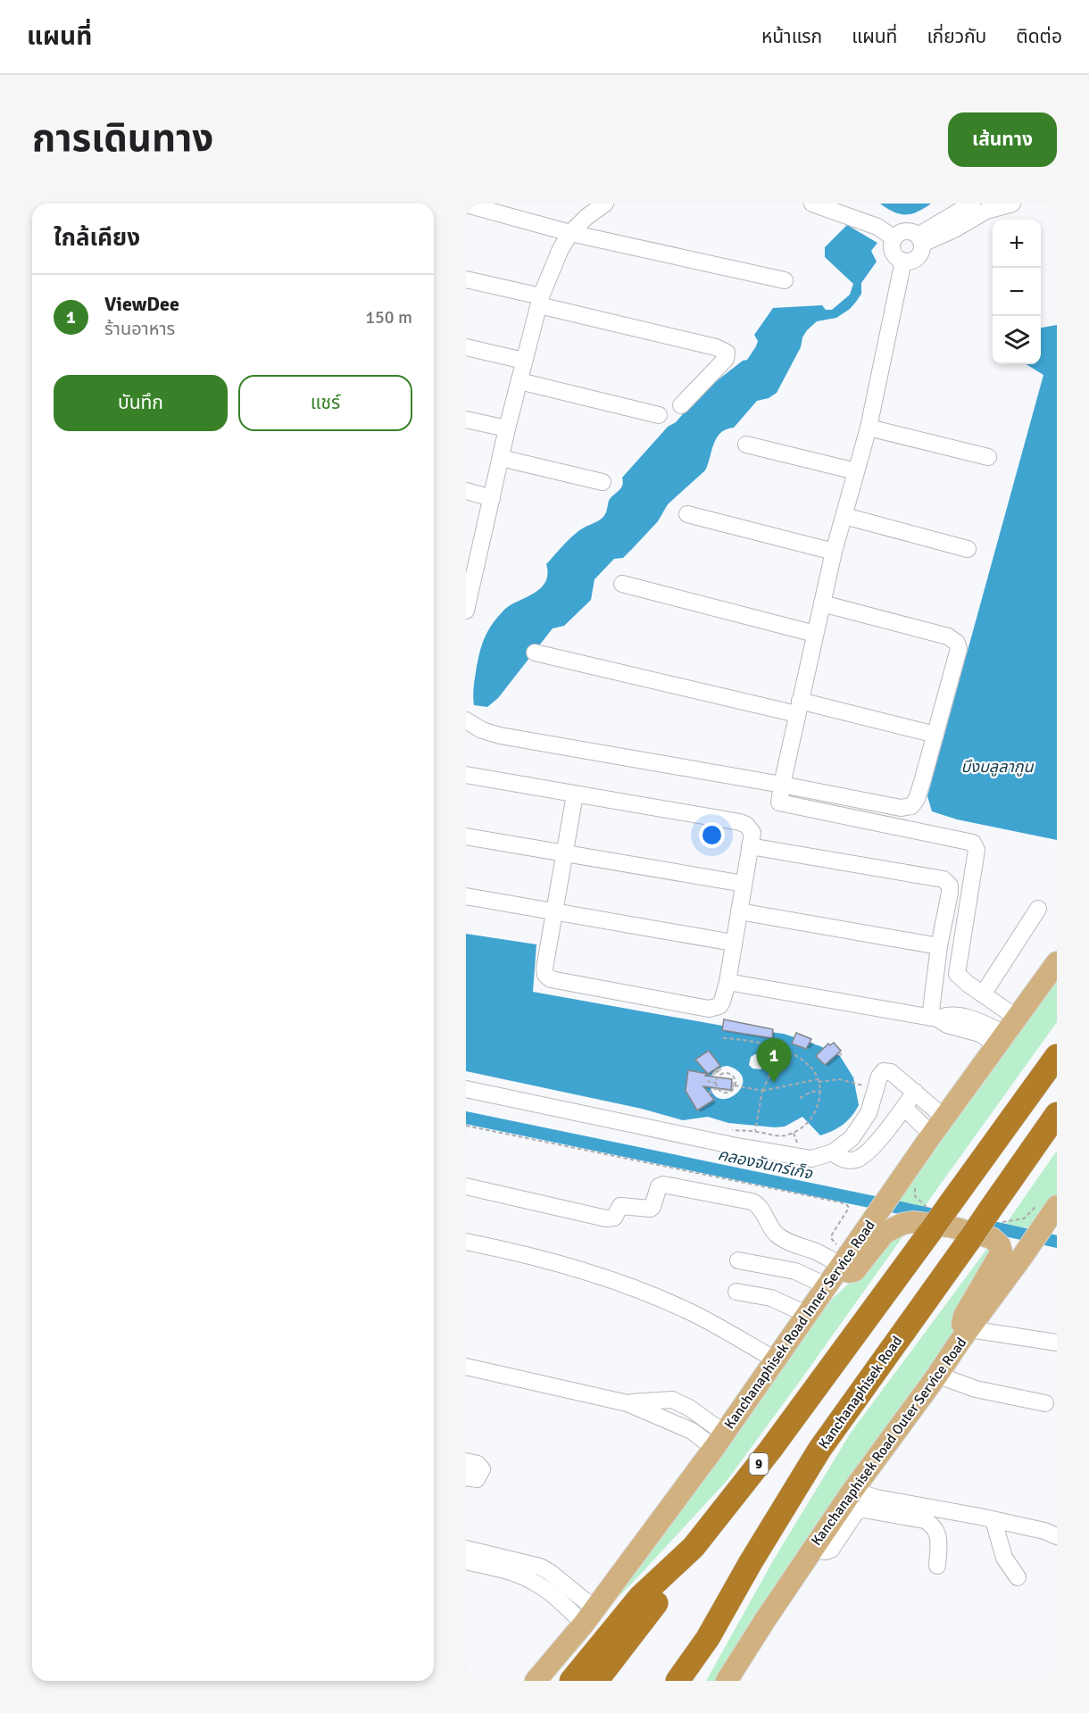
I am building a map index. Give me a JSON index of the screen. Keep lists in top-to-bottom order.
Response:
{
  "streets": {
    "highway": ["Kanchanaphisek Road", "9"],
    "main road": ["Kanchanaphisek Road Inner Service Road", "Kanchanaphisek Road Outer Service Road"]
  },
  "water": ["บึงบลูลากูน", "คลองจันทร์เก็จ"],
  "page": {
    "header": "แผนที่",
    "nav": [
      "หน้าแรก",
      "แผนที่",
      "เกี่ยวกับ",
      "ติดต่อ"
    ],
    "title": "การเดินทาง",
    "buttons": [
      "เส้นทาง",
      ["บันทึก", "แชร์"]
    ],
    "heading": "ใกล้เคียง",
    "map_buttons": ["+", "−"],
    "list": [
      {
        "mark": "1",
        "name": "ViewDee",
        "note": "ร้านอาหาร",
        "value": "150 m"
      }
    ],
    "pins": "1"
  }
}
